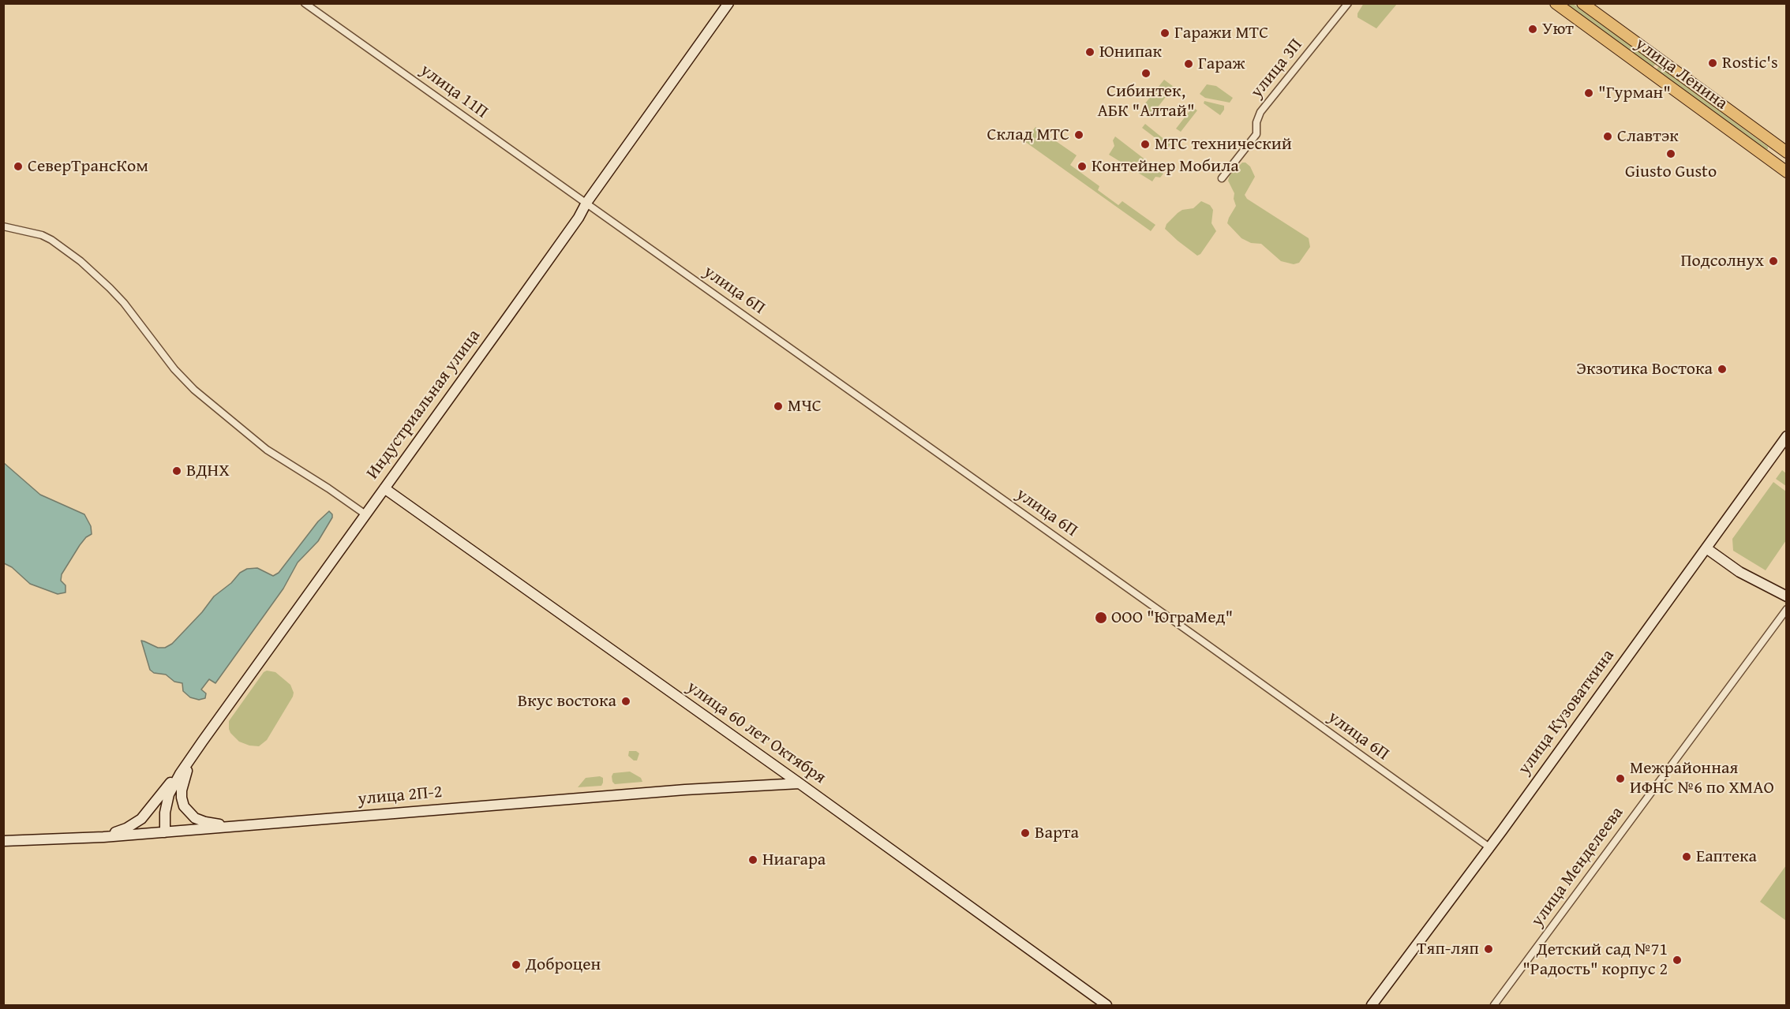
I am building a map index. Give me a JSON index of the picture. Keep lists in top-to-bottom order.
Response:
{
  "streets": {
    "main road": [
      "улица Ленина",
      "Индустриальная улица",
      "улица Кузоваткина",
      "улица 60 лет Октября",
      "улица 2П-2"
    ],
    "street": [
      "улица 3П",
      "улица 11П",
      "улица 6П",
      "улица Менделеева"
    ]
  },
  "crossings": [
    ["улица 11П", "улица 6П"],
    ["улица 11П", "Индустриальная улица"],
    ["улица 6П", "Индустриальная улица"],
    ["улица 6П", "улица Кузоваткина"],
    ["Индустриальная улица", "улица 60 лет Октября"],
    ["Индустриальная улица", "улица 2П-2"],
    ["улица 60 лет Октября", "улица 2П-2"]
  ],
  "places": [
    "Уют",
    "Гаражи МТС",
    "Юнипак",
    "Rostic's",
    "Гараж",
    "Сибинтек, АБК \"Алтай\"",
    "\"Гурман\"",
    "Склад МТС",
    "Славтэк",
    "МТС технический",
    "Giusto Gusto",
    "СеверТрансКом",
    "Контейнер Мобила",
    "Подсолнух",
    "Экзотика Востока",
    "МЧС",
    "ВДНХ",
    "ООО \"ЮграМед\"",
    "Вкус востока",
    "Межрайонная ИФНС №6 по ХМАО",
    "Варта",
    "Еаптека",
    "Ниагара",
    "Тяп-ляп",
    "Детский сад №71 \"Радость\" корпус 2",
    "Доброцен"
  ]
}
